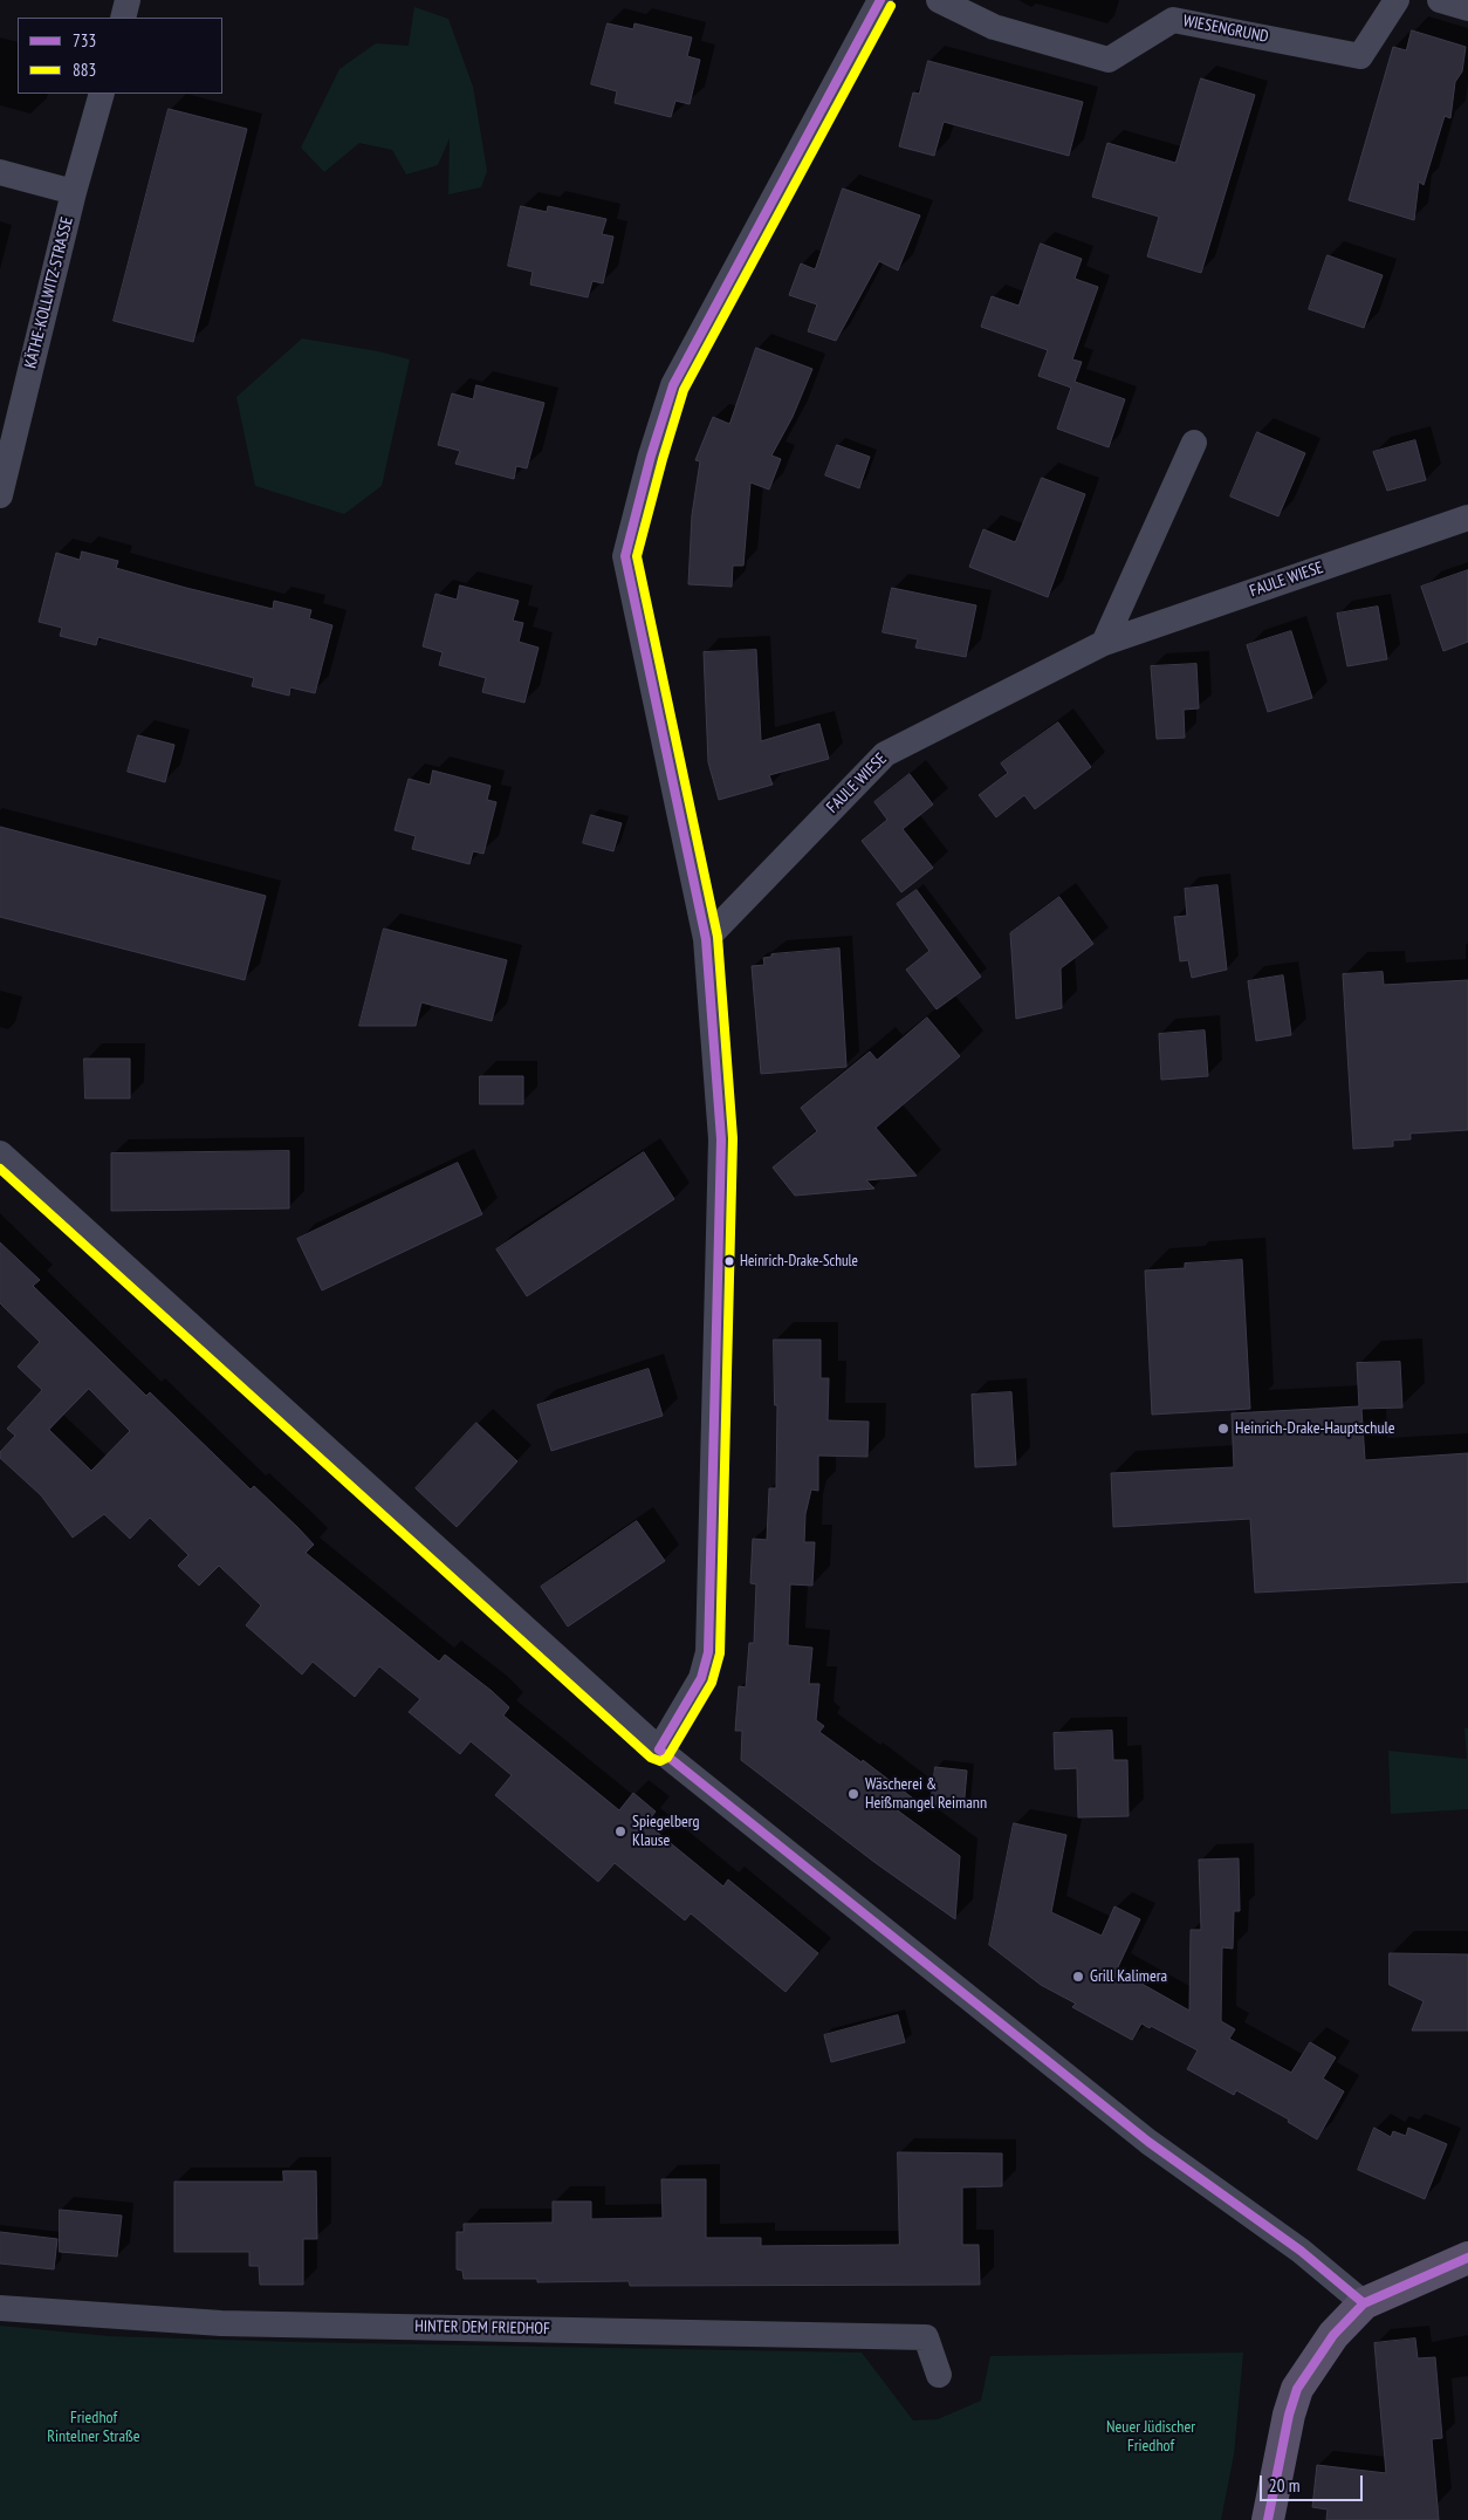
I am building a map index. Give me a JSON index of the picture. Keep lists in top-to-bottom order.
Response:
{
  "streets": {
    "street": [
      "WIESENGRUND",
      "KÄTHE-KOLLWITZ-STRASSE",
      "FAULE WIESE",
      "HINTER DEM FRIEDHOF"
    ]
  },
  "parks": ["Friedhof Rintelner Straße", "Neuer Jüdischer Friedhof"],
  "places": [
    "Heinrich-Drake-Schule",
    "Heinrich-Drake-Hauptschule",
    "Wäscherei & Heißmangel Reimann",
    "Spiegelberg Klause",
    "Grill Kalimera"
  ],
  "lines": ["transit line 733", "transit line 883"],
  "legend": ["733", "883"],
  "scale_bar": "20 m"
}
